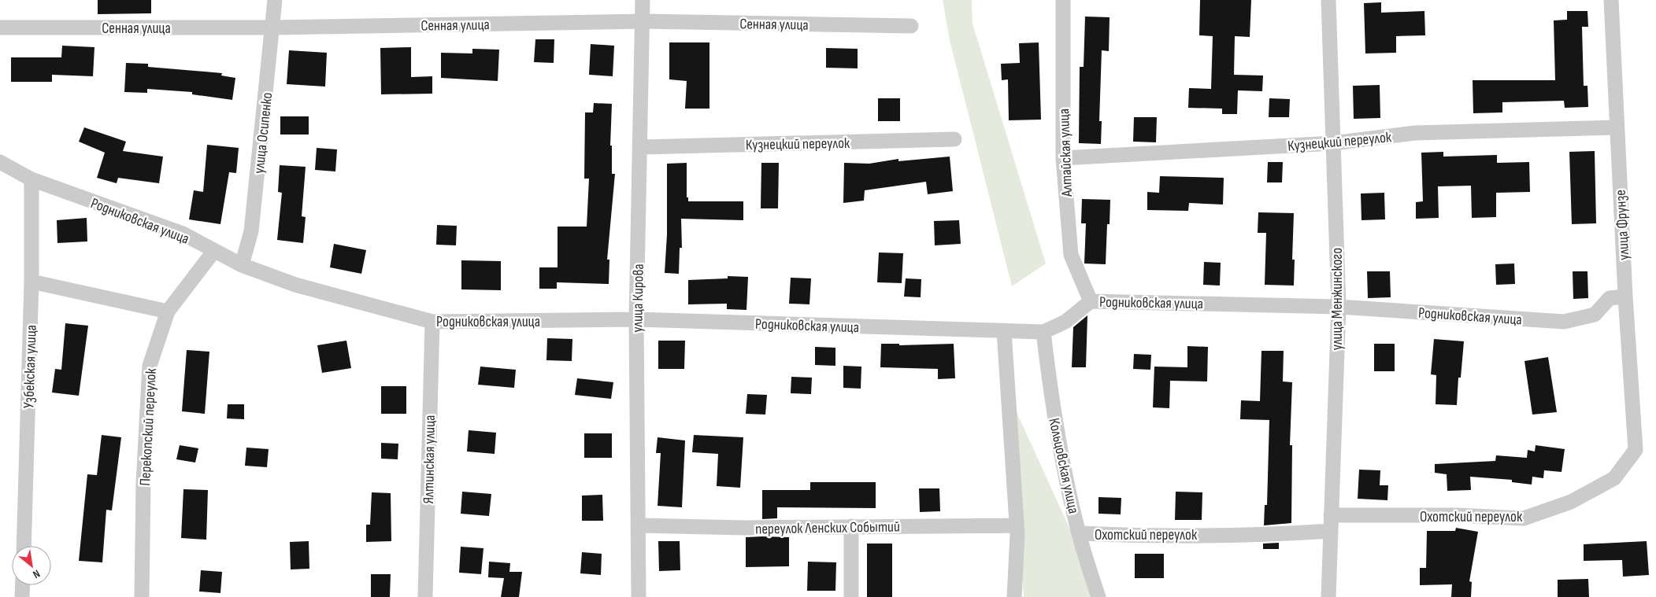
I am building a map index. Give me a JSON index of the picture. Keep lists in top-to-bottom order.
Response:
{
  "streets": {
    "street": [
      "Сенная улица",
      "улица Осипенко",
      "Кузнецкий переулок",
      "Алтайская улица",
      "Родниковская улица",
      "улица Фрунзе",
      "улица Кирова",
      "улица Менжинского",
      "Узбекская улица",
      "Перекопский переулок",
      "Ялтинская улица",
      "Кольцовская улица",
      "Охотский переулок",
      "переулок Ленских Событий"
    ]
  },
  "crossings": [
    ["Сенная улица", "улица Осипенко"],
    ["Сенная улица", "улица Кирова"],
    ["улица Осипенко", "Родниковская улица"],
    ["Кузнецкий переулок", "Алтайская улица"],
    ["Кузнецкий переулок", "улица Фрунзе"],
    ["Кузнецкий переулок", "улица Кирова"],
    ["Кузнецкий переулок", "улица Менжинского"],
    ["Алтайская улица", "Родниковская улица"],
    ["Родниковская улица", "улица Фрунзе"],
    ["Родниковская улица", "улица Кирова"],
    ["Родниковская улица", "улица Менжинского"],
    ["Родниковская улица", "Узбекская улица"],
    ["Родниковская улица", "Перекопский переулок"],
    ["Родниковская улица", "Ялтинская улица"],
    ["Родниковская улица", "Кольцовская улица"],
    ["улица Фрунзе", "Охотский переулок"],
    ["улица Кирова", "переулок Ленских Событий"],
    ["улица Менжинского", "Охотский переулок"],
    ["Кольцовская улица", "Охотский переулок"]
  ],
  "north": "bottom right"
}
